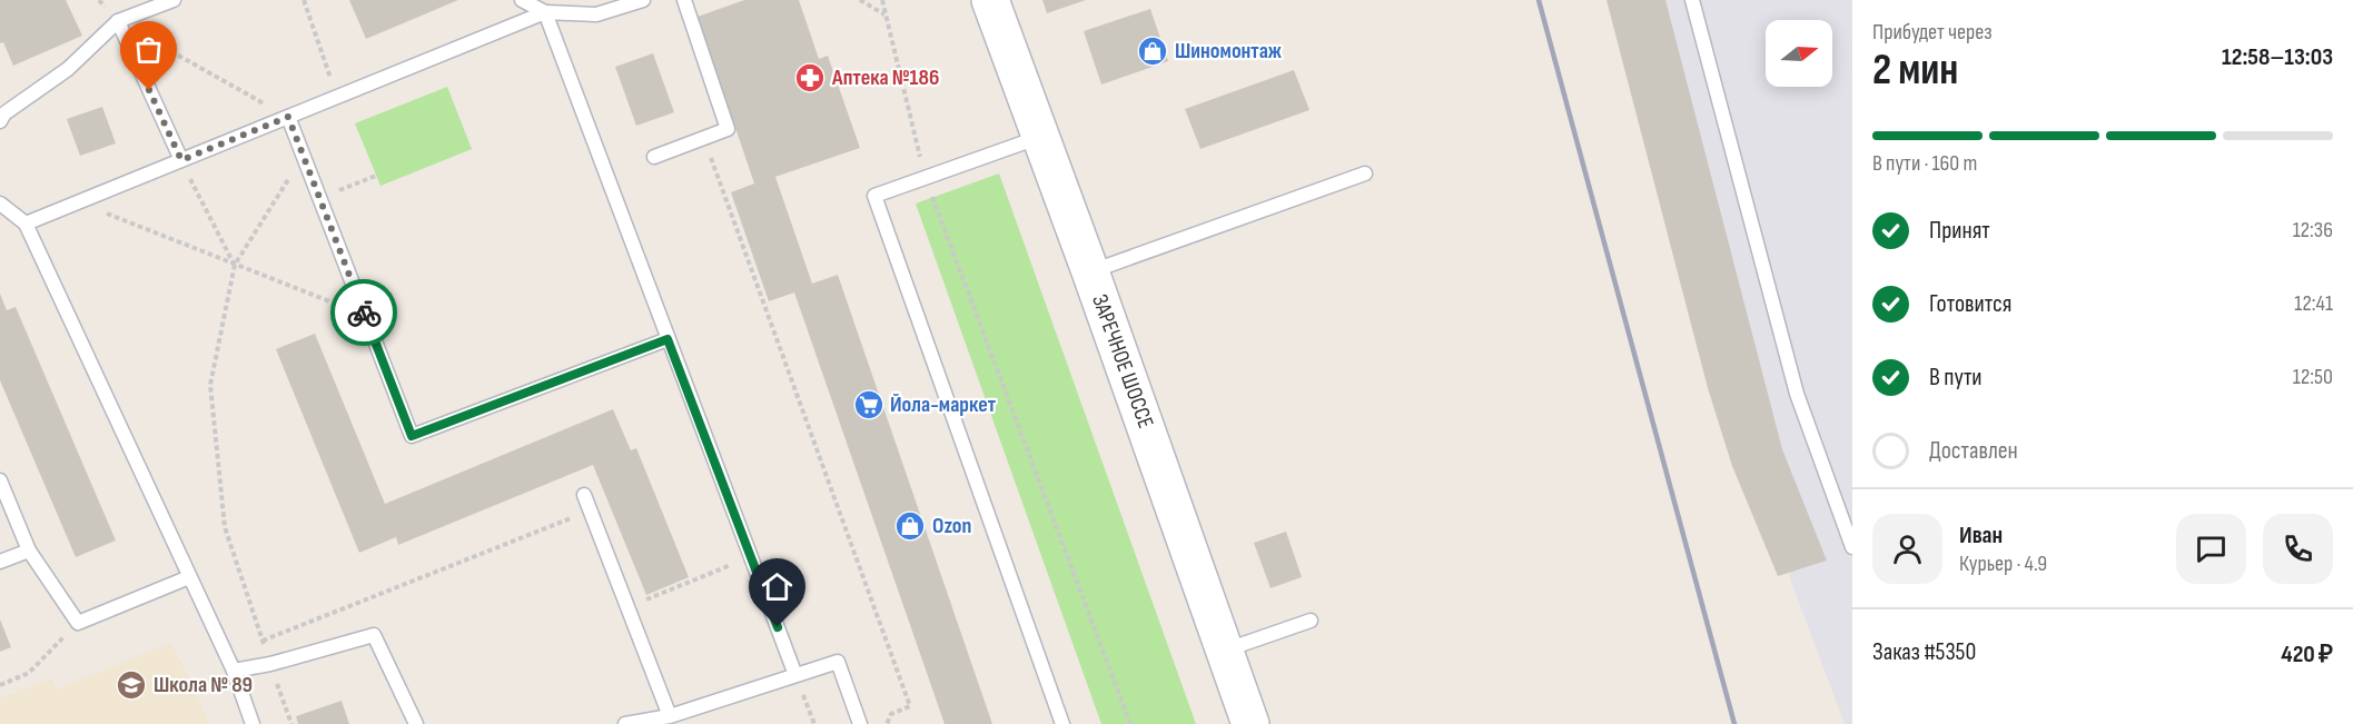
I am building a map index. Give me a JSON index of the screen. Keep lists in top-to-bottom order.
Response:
{
  "streets": {
    "main road": ["ЗАРЕЧНОЕ ШОССЕ"]
  },
  "places": {
    "shop": ["Шиномонтаж", "Ozon"],
    "pharmacy": ["Аптека №186"],
    "supermarket": ["Йола-маркет"],
    "school or university": ["Школа № 89"]
  },
  "north": "right",
  "page": {
    "heading": ["2 мин", "Прибудет через", "12:58–13:03"],
    "panel": [
      "Иван",
      "Курьер · 4.9",
      "Заказ #5350",
      "420 ₽"
    ],
    "bar": "В пути · 160 m",
    "list": [
      ["Принят", "12:36"],
      ["Готовится", "12:41"],
      ["В пути", "12:50"],
      "Доставлен"
    ]
  }
}
